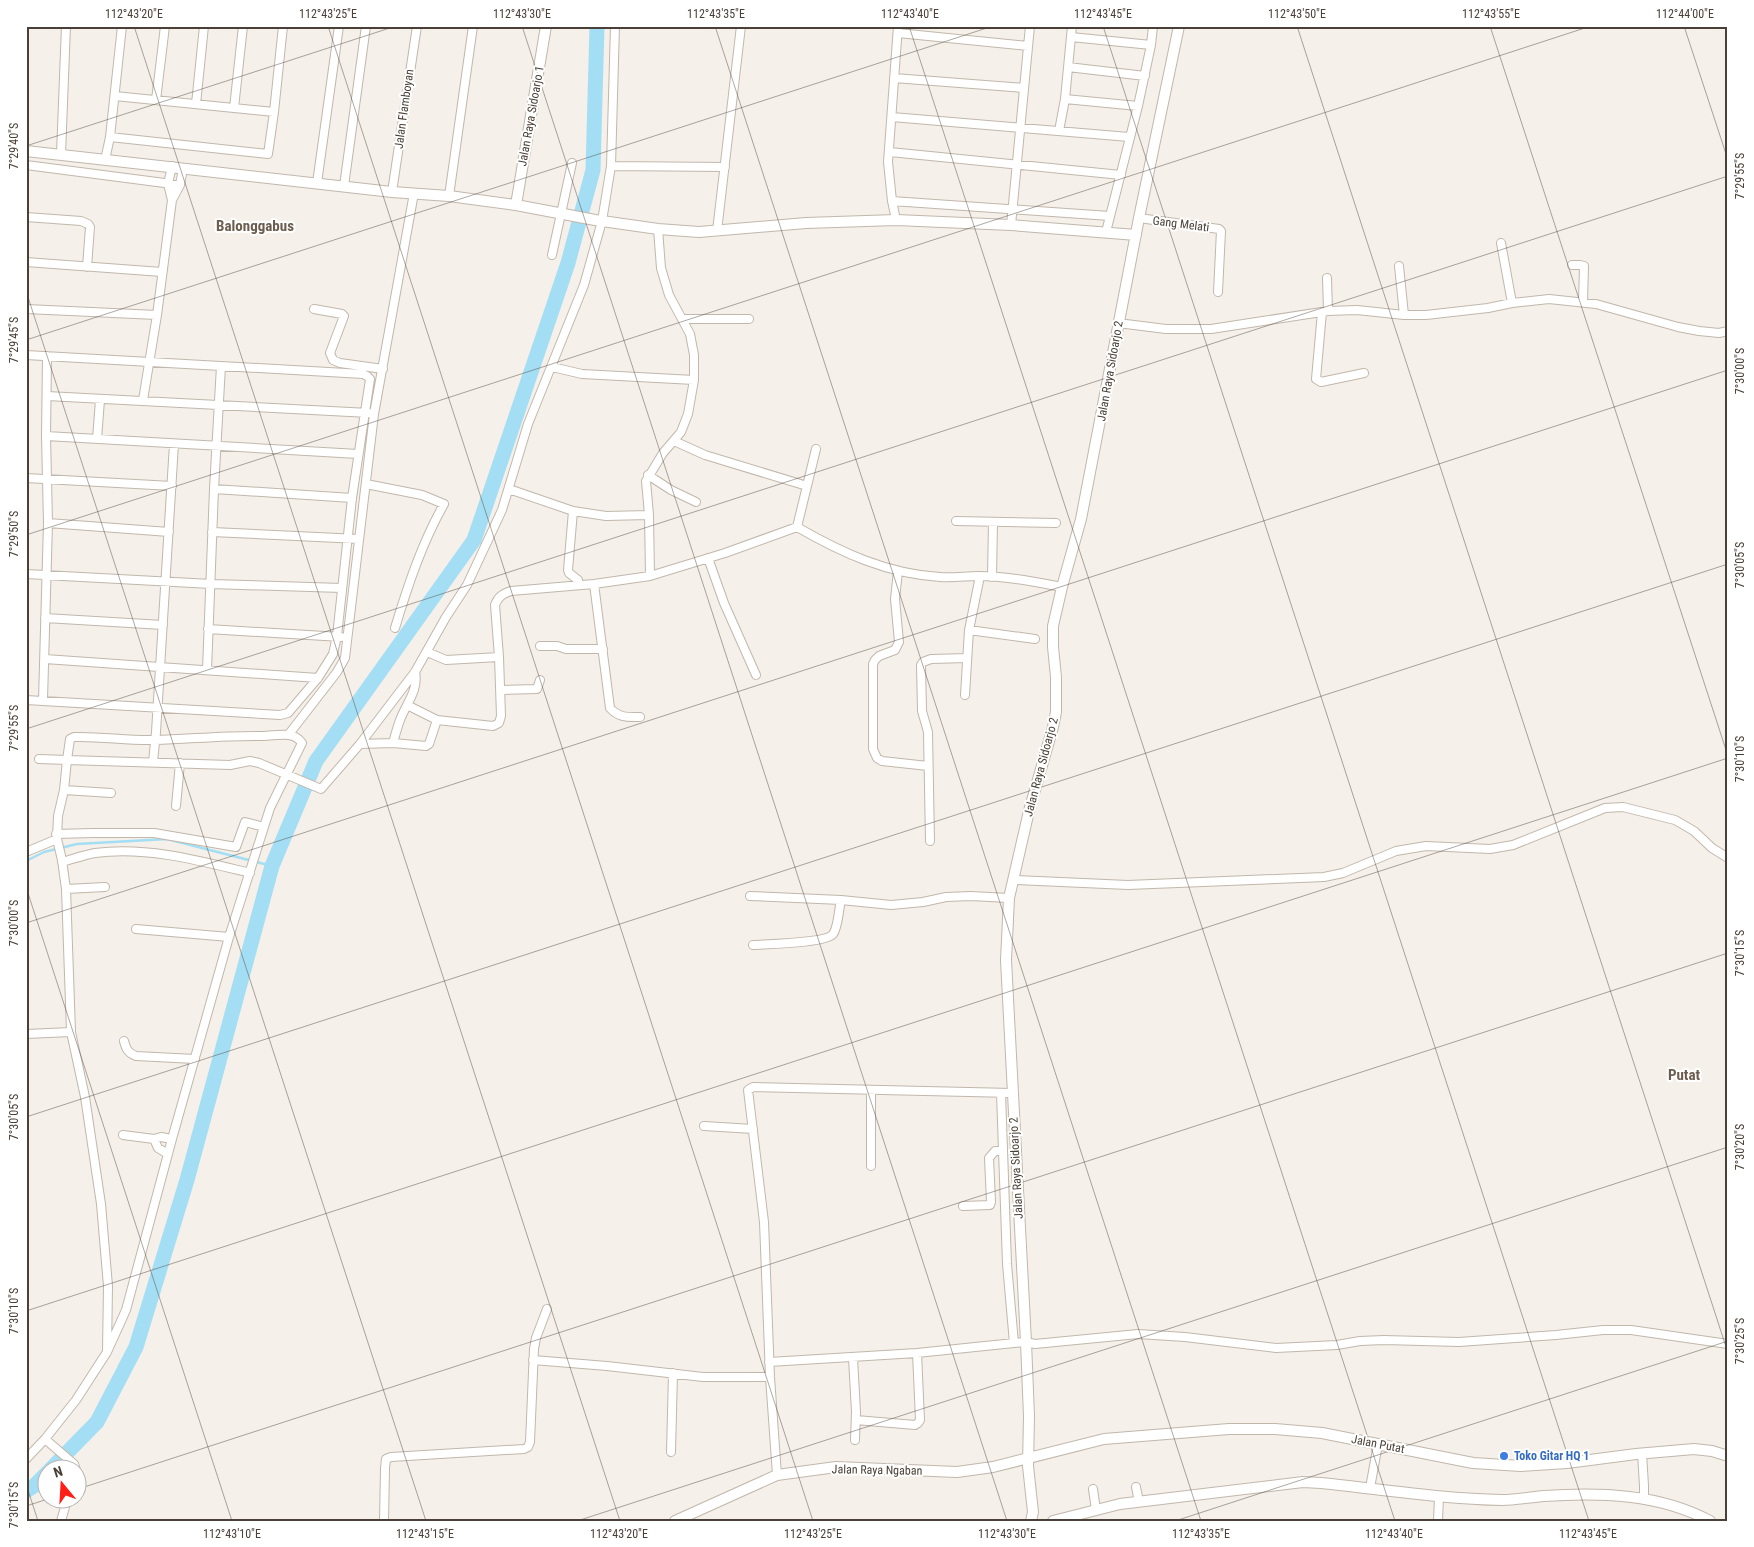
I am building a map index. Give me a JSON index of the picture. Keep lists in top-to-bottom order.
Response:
{
  "streets": {
    "street": [
      "Jalan Flamboyan",
      "Jalan Raya Sidoarjo 1",
      "Gang Melati",
      "Jalan Raya Sidoarjo 2",
      "Jalan Putat",
      "Jalan Raya Ngaban"
    ]
  },
  "crossings": [
    ["Gang Melati", "Jalan Raya Sidoarjo 2"],
    ["Jalan Raya Sidoarjo 2", "Jalan Putat"],
    ["Jalan Raya Sidoarjo 2", "Jalan Raya Ngaban"],
    ["Jalan Putat", "Jalan Raya Ngaban"]
  ],
  "districts": ["Balonggabus", "Putat"],
  "places": ["Toko Gitar HQ 1"],
  "north": "top",
  "coordinates": [
    "112°43'20\"E",
    "112°43'25\"E",
    "112°43'30\"E",
    "112°43'35\"E",
    "112°43'40\"E",
    "112°43'45\"E",
    "112°43'50\"E",
    "112°43'55\"E",
    "112°44'00\"E",
    "7°29'40\"S",
    "7°29'55\"S",
    "7°29'45\"S",
    "7°30'00\"S",
    "7°29'50\"S",
    "7°30'05\"S",
    "7°30'10\"S",
    "7°30'15\"S",
    "7°30'20\"S",
    "7°30'25\"S",
    "112°43'10\"E",
    "112°43'15\"E"
  ]
}
